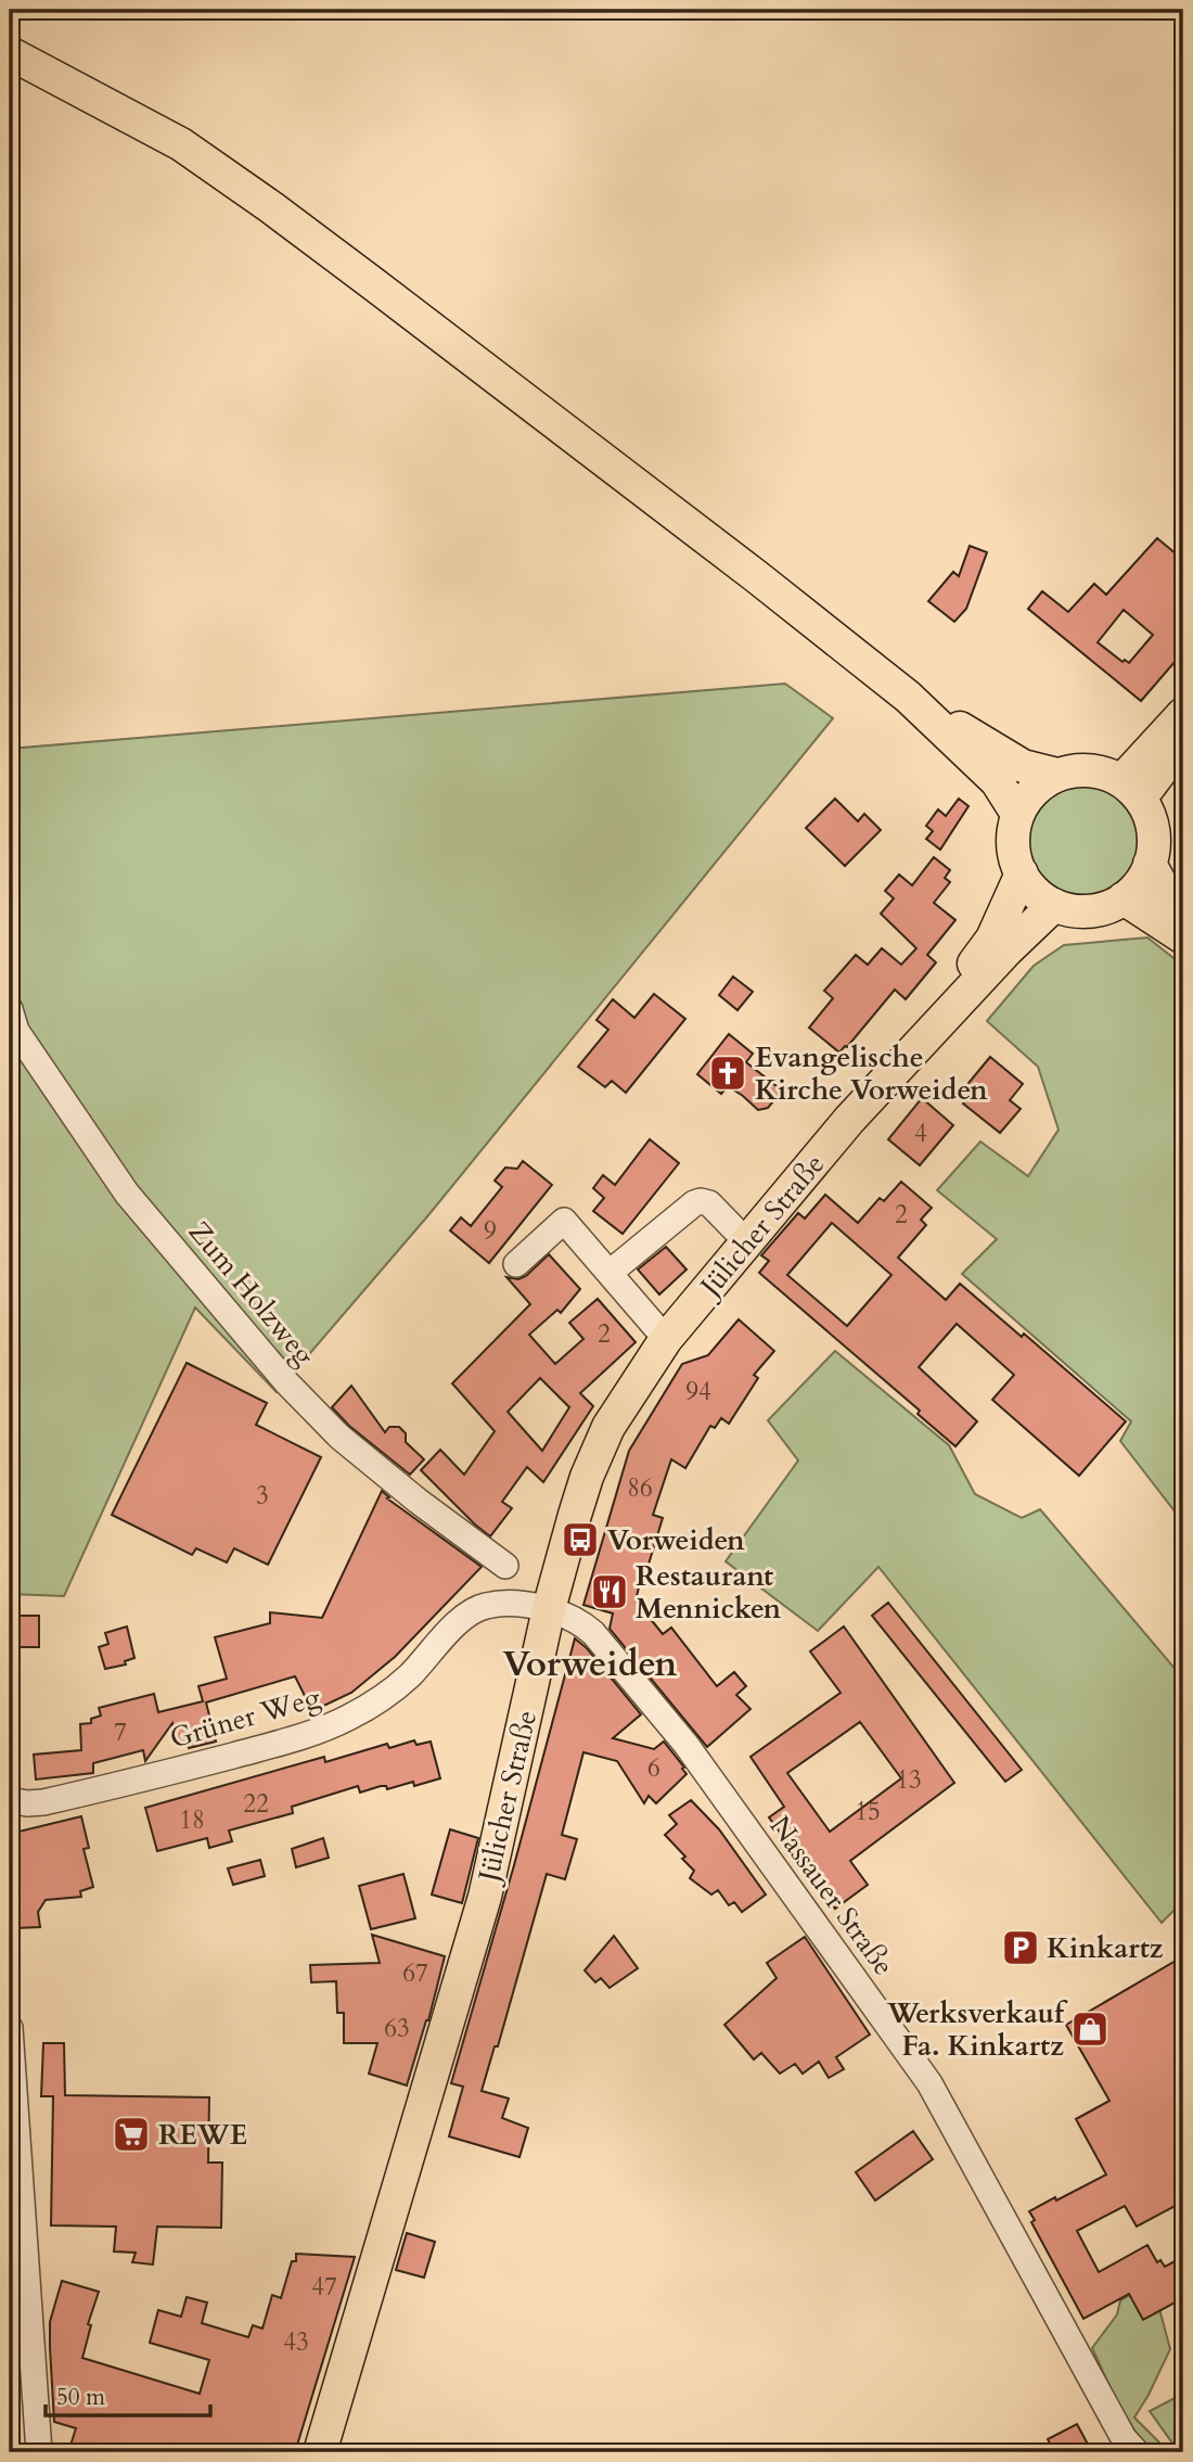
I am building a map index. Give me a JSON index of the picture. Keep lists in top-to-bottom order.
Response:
{
  "streets": {
    "main road": ["Jülicher Straße"],
    "street": ["Zum Holzweg", "Grüner Weg", "Nassauer Straße"]
  },
  "crossings": [
    ["Jülicher Straße", "Grüner Weg"],
    ["Jülicher Straße", "Nassauer Straße"],
    ["Grüner Weg", "Nassauer Straße"]
  ],
  "districts": ["Vorweiden"],
  "places": {
    "church": ["Evangelische Kirche Vorweiden"],
    "bus stop": ["Vorweiden"],
    "restaurant": ["Restaurant Mennicken"],
    "parking": ["Kinkartz"],
    "shop": ["Werksverkauf Fa. Kinkartz"],
    "supermarket": ["REWE"]
  },
  "house_numbers": [
    "4",
    "2",
    "9",
    "2",
    "94",
    "86",
    "3",
    "7",
    "6",
    "13",
    "22",
    "15",
    "18",
    "67",
    "63",
    "47",
    "43"
  ],
  "scale_bar": "50 m"
}
